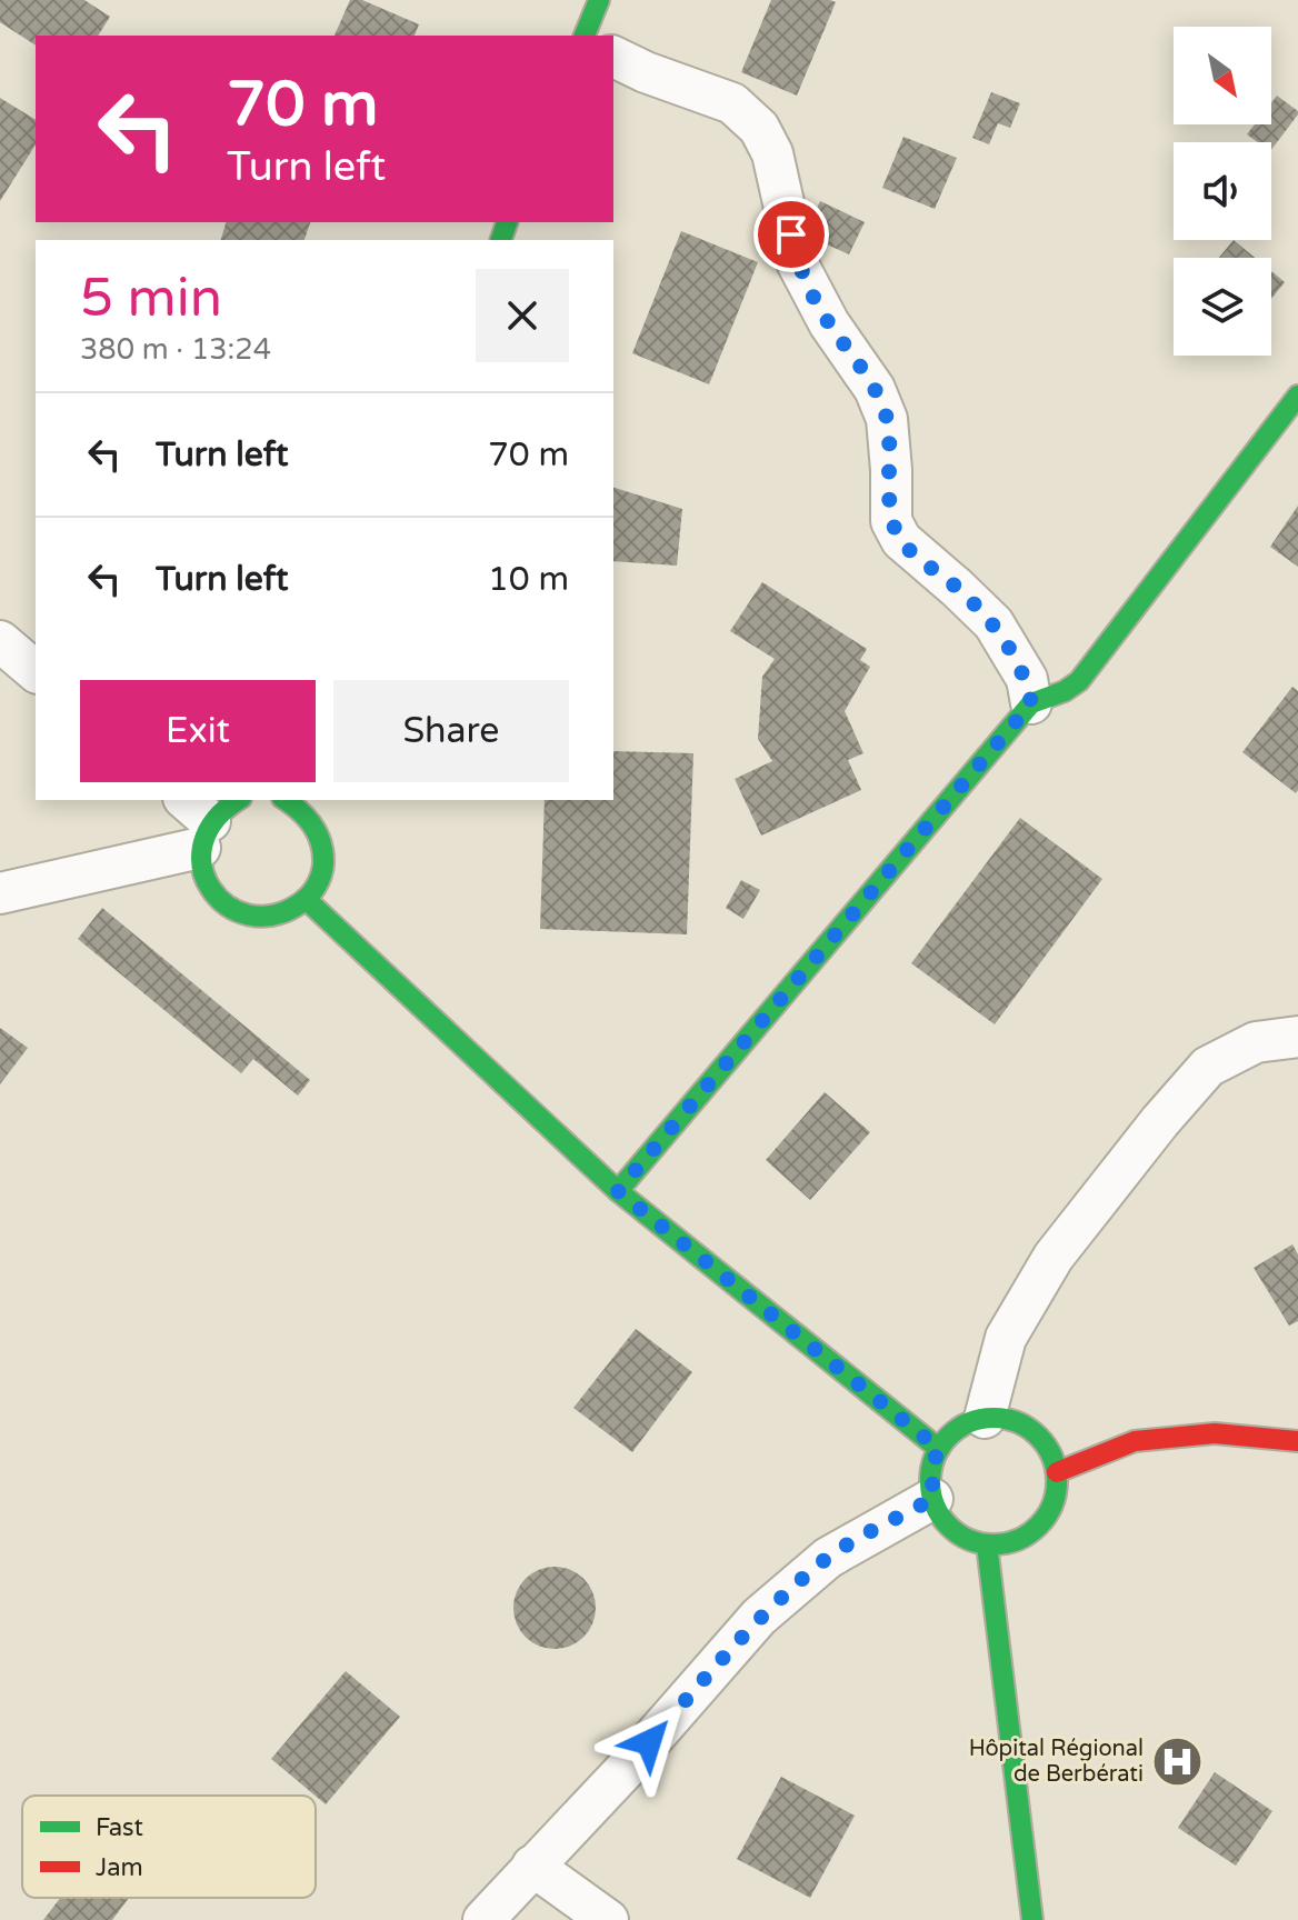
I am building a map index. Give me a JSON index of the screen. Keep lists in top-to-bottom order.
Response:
{
  "places": {
    "hospital": ["Hôpital Régional de Berbérati"]
  },
  "legend": ["Fast", "Jam"],
  "north": "bottom right",
  "page": {
    "turn": ["70 m", "Turn left"],
    "heading": ["5 min", "380 m · 13:24"],
    "list": [
      {
        "name": "Turn left",
        "value": "70 m"
      },
      {
        "name": "Turn left",
        "value": "10 m"
      }
    ],
    "buttons": ["Exit", "Share"]
  }
}
